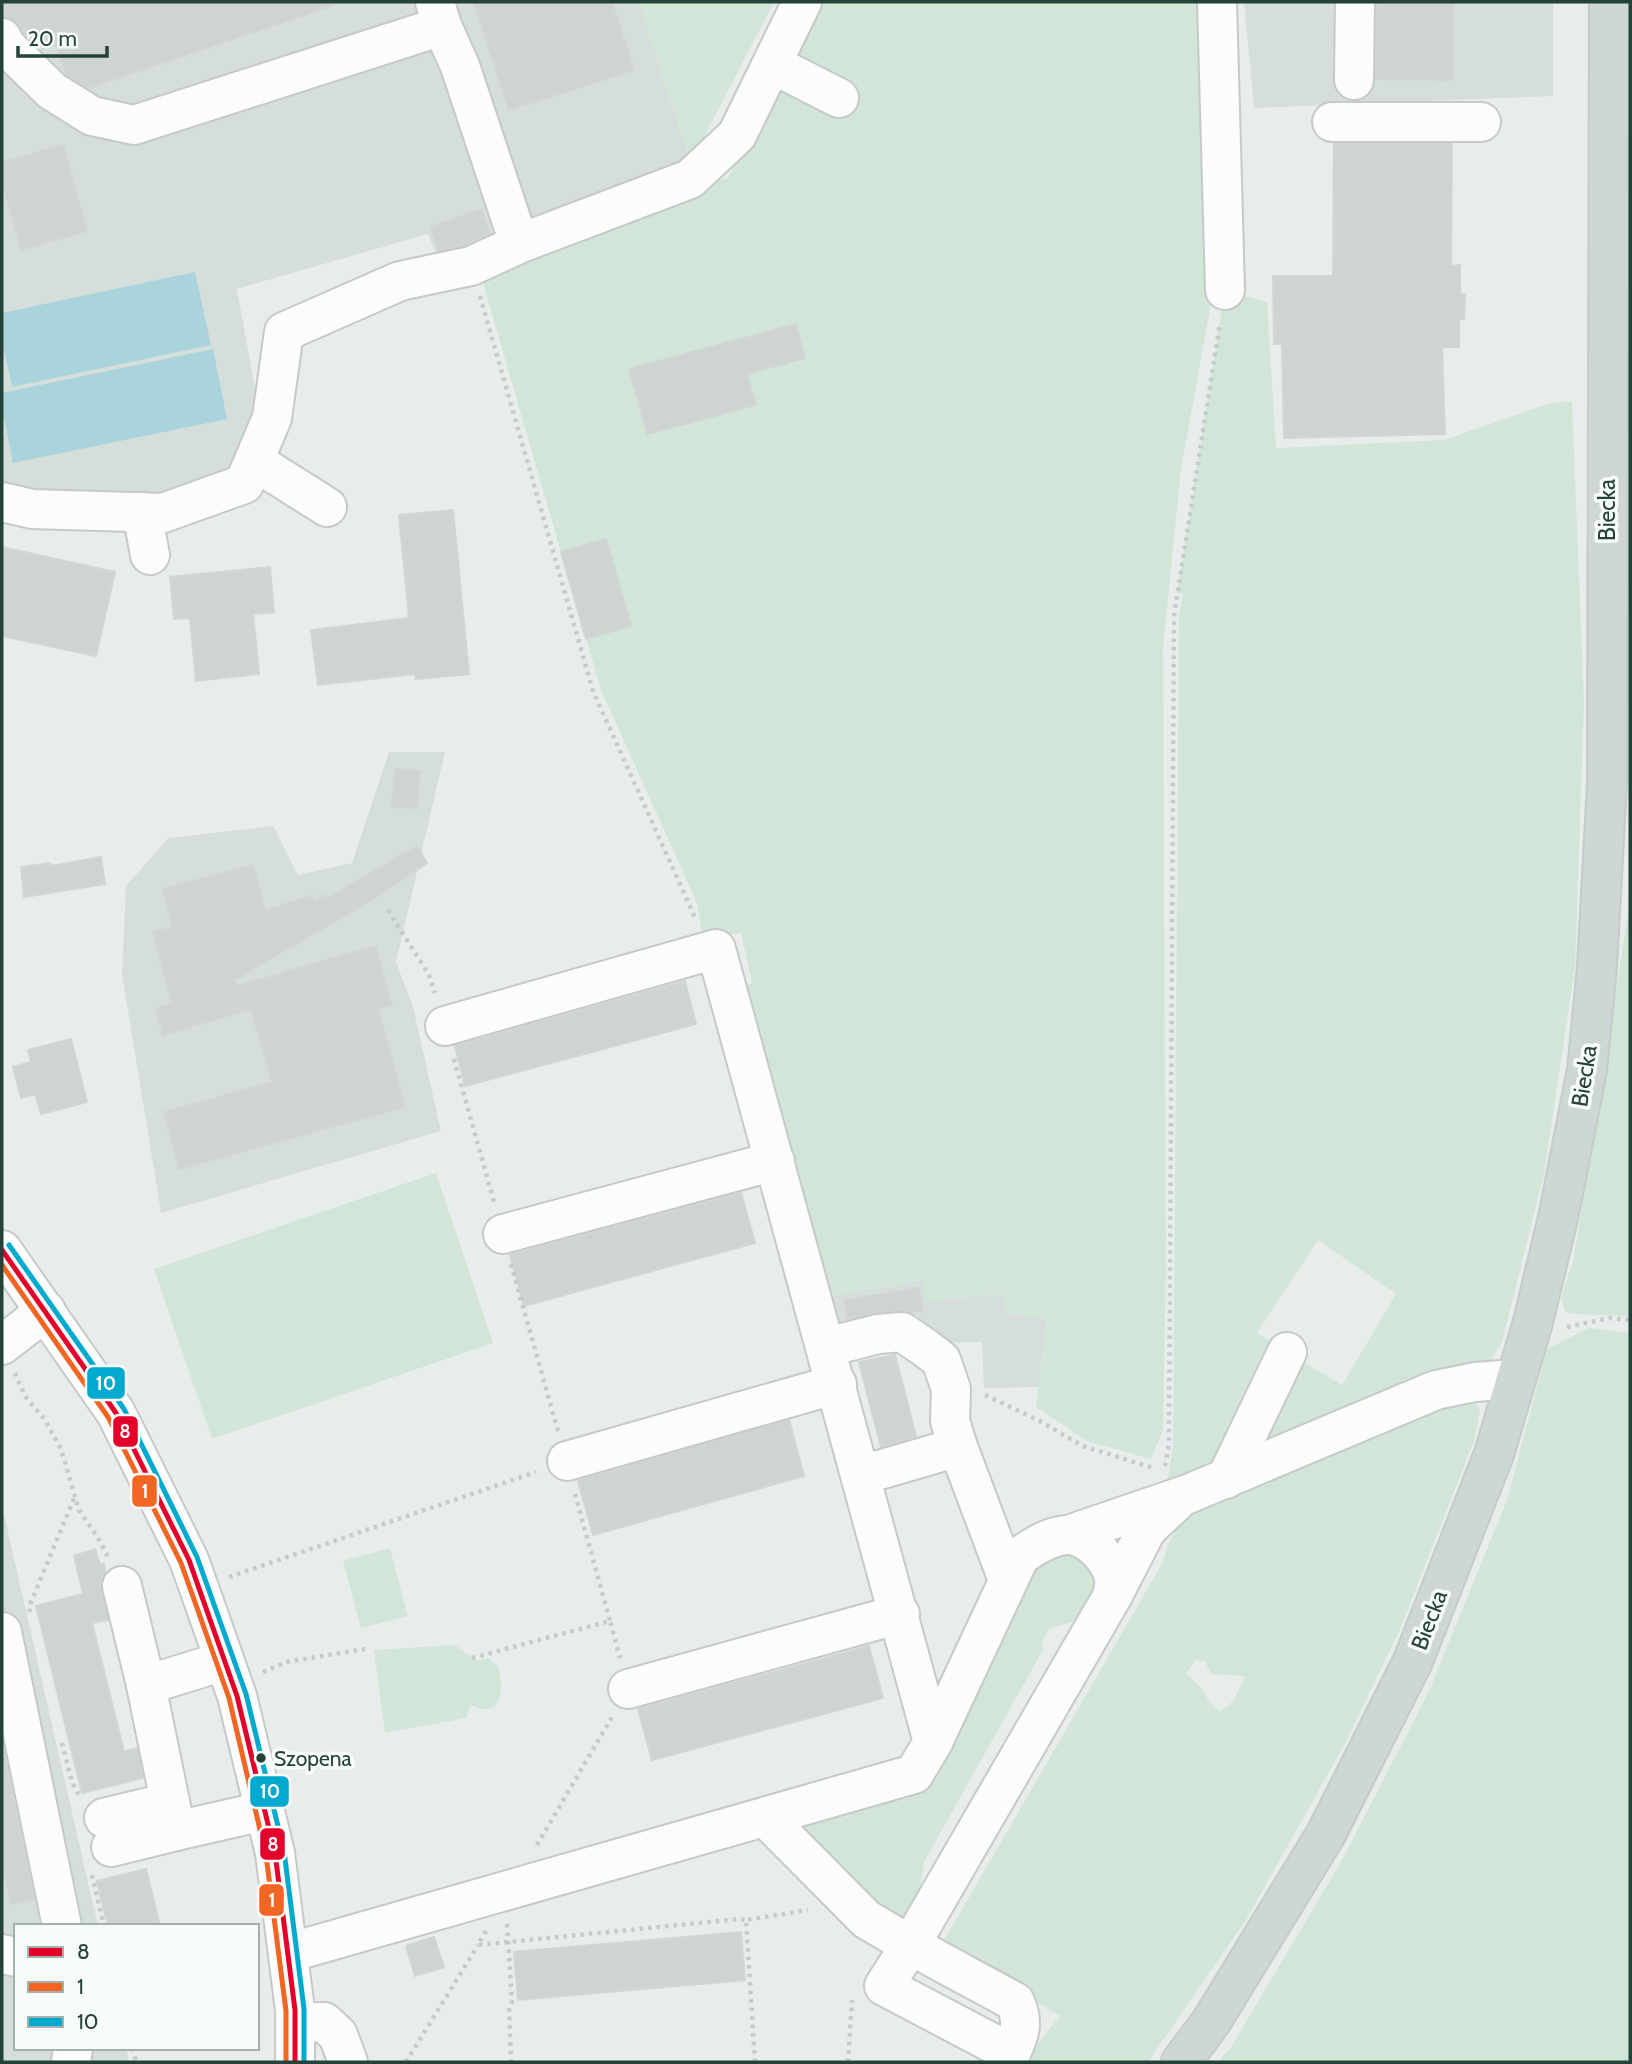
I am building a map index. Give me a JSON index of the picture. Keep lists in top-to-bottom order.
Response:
{
  "streets": {
    "main road": ["Biecka"]
  },
  "places": ["Szopena"],
  "lines": ["transit line 10", "transit line 8", "transit line 1"],
  "legend": ["8", "1", "10"],
  "scale_bar": "20 m"
}
